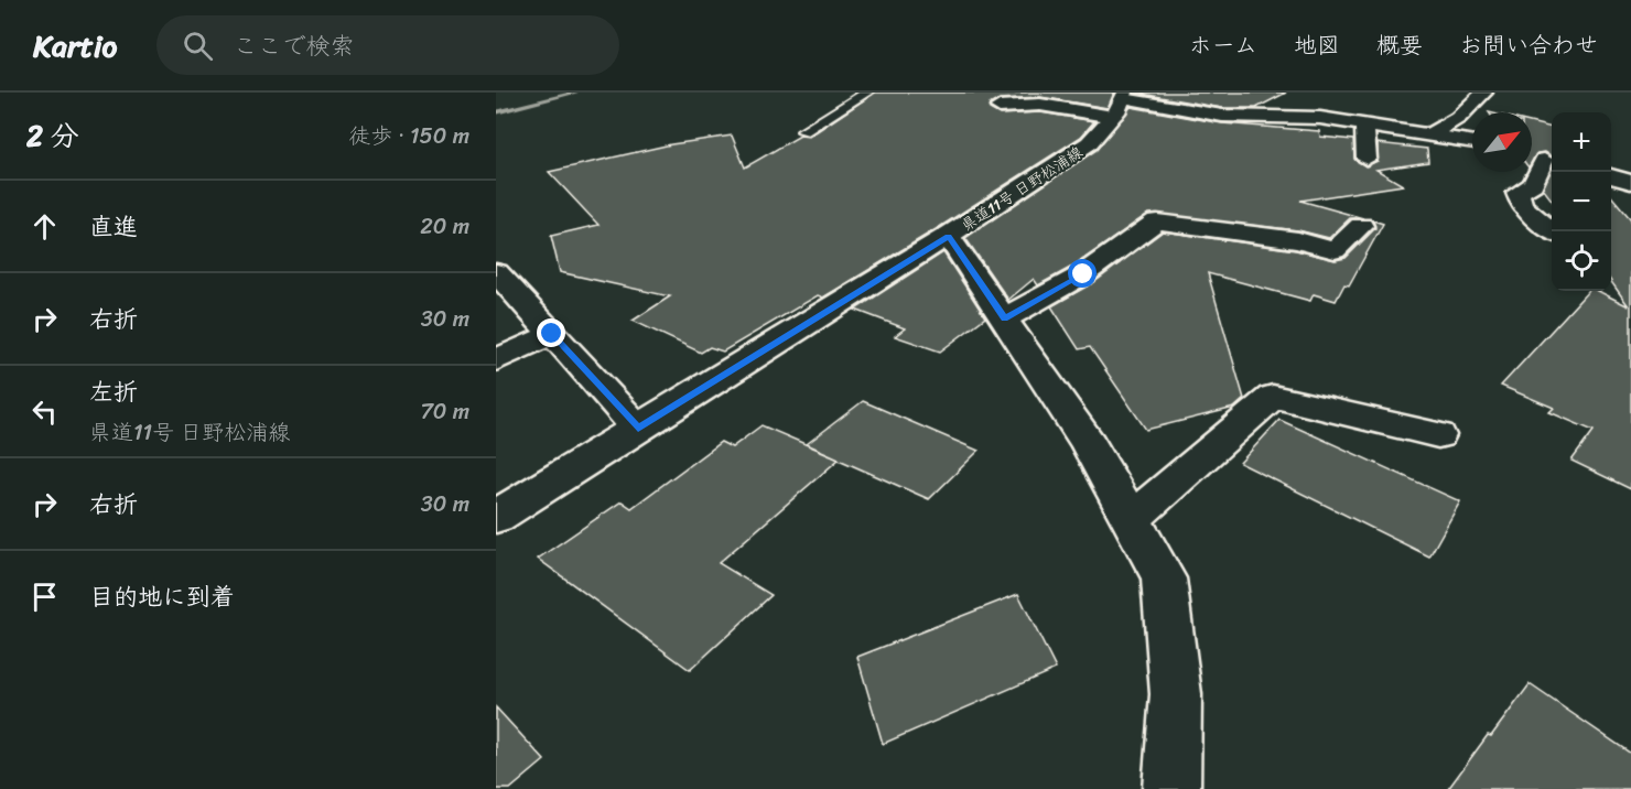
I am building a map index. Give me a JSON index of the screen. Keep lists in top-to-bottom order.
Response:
{
  "streets": {
    "street": ["県道11号 日野松浦線"]
  },
  "north": "top right",
  "page": {
    "header": "Kartio",
    "search": "ここで検索",
    "nav": [
      "ホーム",
      "地図",
      "概要",
      "お問い合わせ"
    ],
    "heading": ["2 分", "徒歩 · 150 m"],
    "map_buttons": ["+", "−"],
    "list": [
      ["直進", "20 m"],
      ["右折", "30 m"],
      ["左折", "県道11号 日野松浦線", "70 m"],
      ["右折", "30 m"],
      "目的地に到着"
    ]
  }
}
